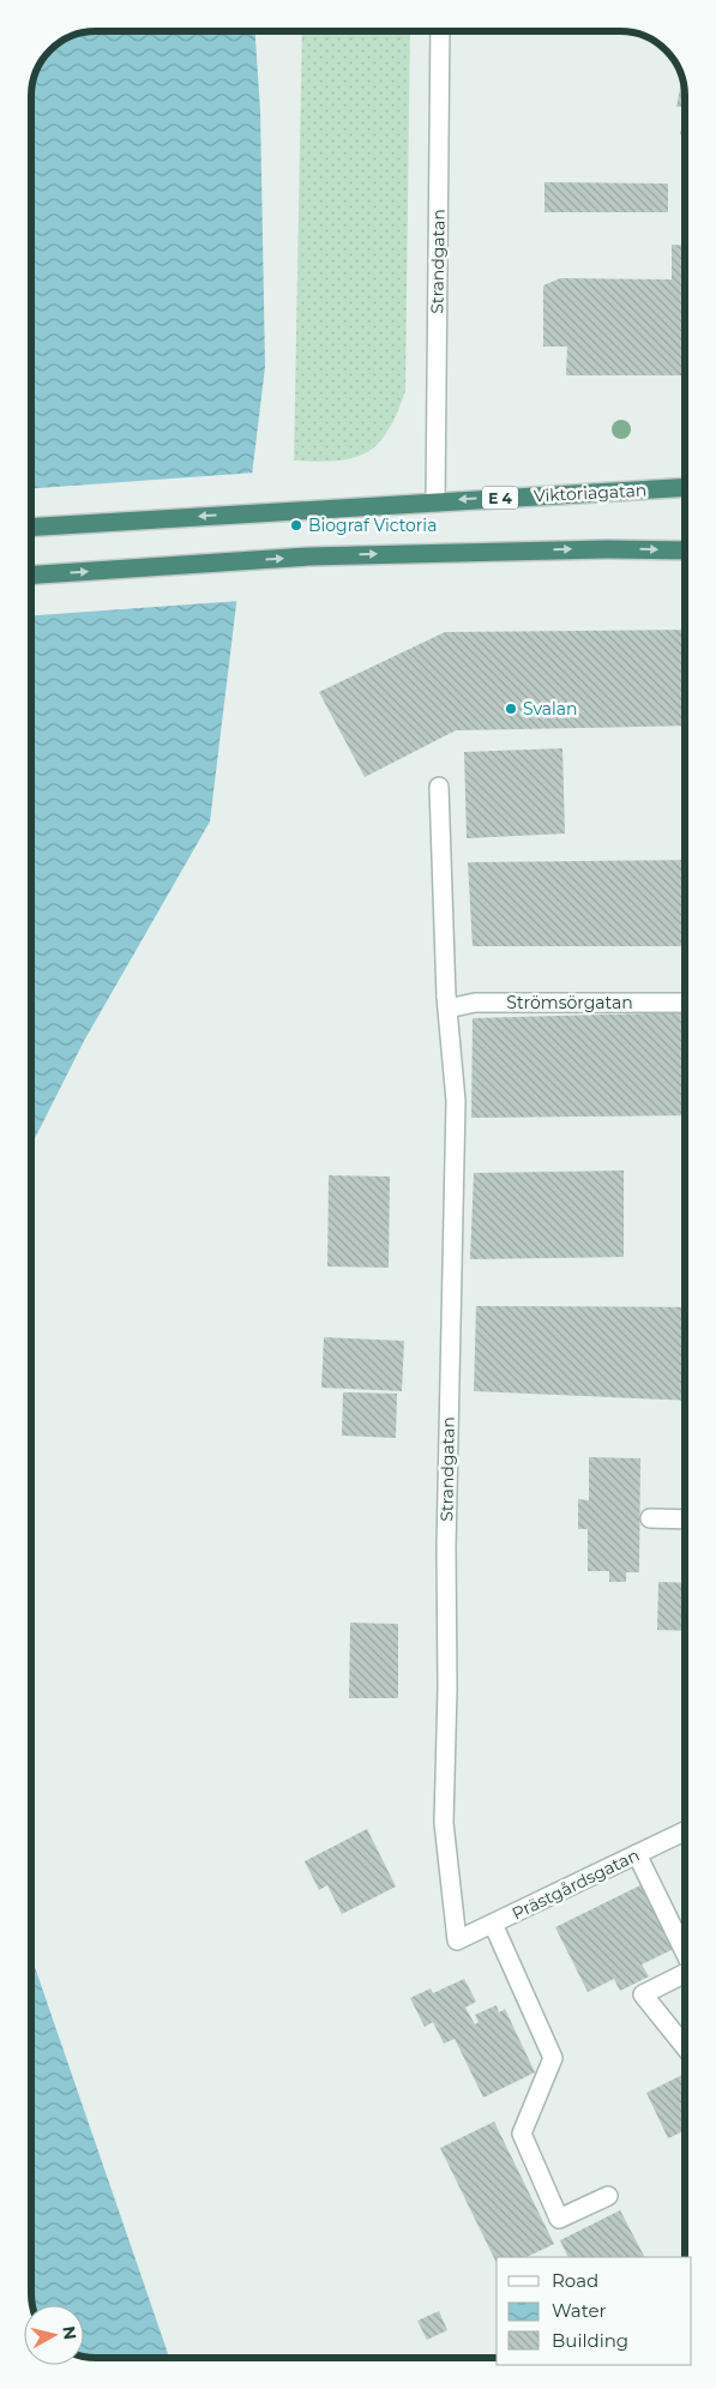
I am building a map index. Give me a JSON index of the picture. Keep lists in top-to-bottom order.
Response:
{
  "streets": {
    "highway": ["Viktoriagatan", "E 4"],
    "street": ["Strandgatan", "Strömsörgatan", "Prästgårdsgatan"]
  },
  "crossings": [
    ["Strandgatan", "Viktoriagatan"],
    ["Strandgatan", "Strömsörgatan"],
    ["Strandgatan", "Prästgårdsgatan"]
  ],
  "places": ["Biograf Victoria", "Svalan"],
  "legend": ["Road", "Water", "Building"],
  "north": "right"
}
